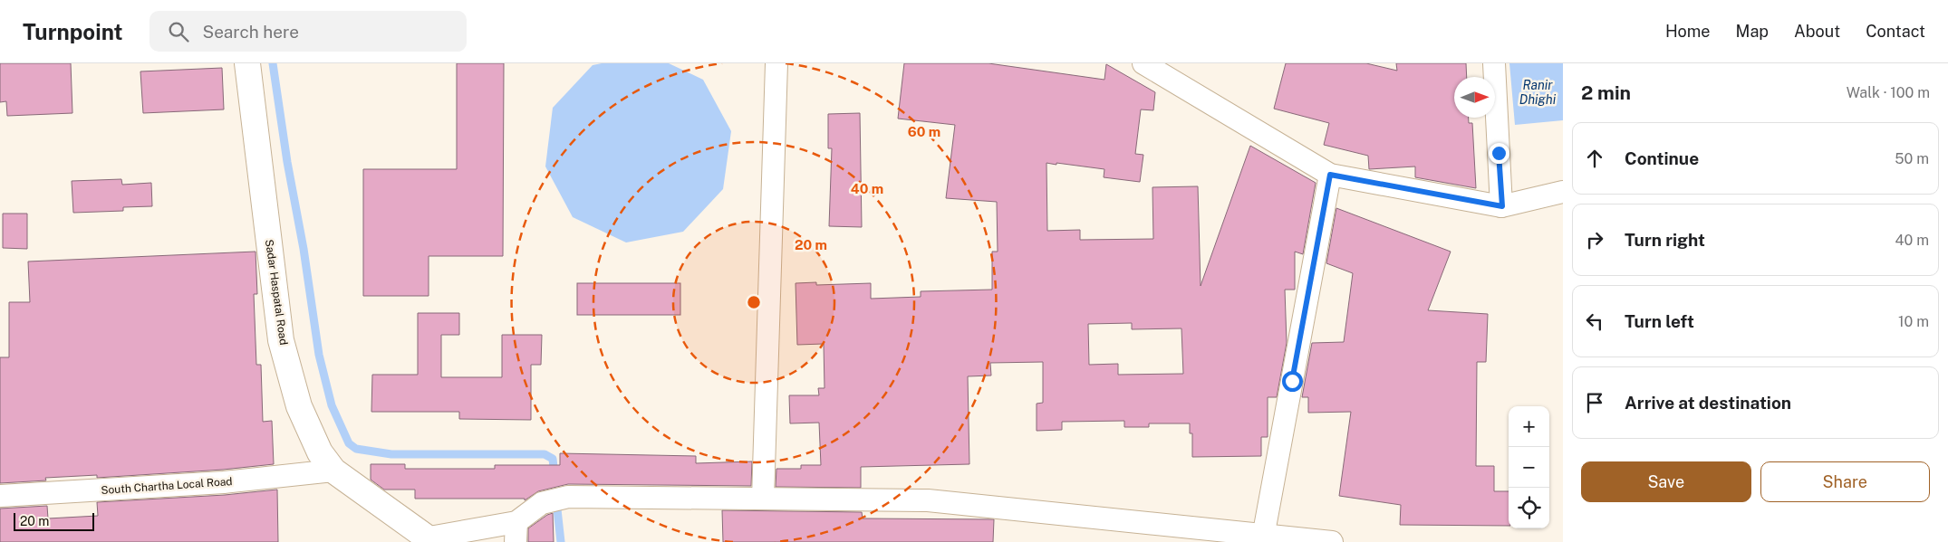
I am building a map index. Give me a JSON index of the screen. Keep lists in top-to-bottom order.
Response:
{
  "streets": {
    "street": ["Sadar Haspatal Road", "South Chartha Local Road"]
  },
  "crossings": [
    ["Sadar Haspatal Road", "South Chartha Local Road"]
  ],
  "water": ["Ranir Dhighi"],
  "scale_bar": "20 m",
  "north": "right",
  "page": {
    "header": "Turnpoint",
    "search": "Search here",
    "nav": [
      "Home",
      "Map",
      "About",
      "Contact"
    ],
    "heading": ["2 min", "Walk · 100 m"],
    "list": [
      ["Continue", "50 m"],
      ["Turn right", "40 m"],
      ["Turn left", "10 m"],
      "Arrive at destination"
    ],
    "map_buttons": ["+", "−"],
    "buttons": ["Save", "Share"],
    "scale": "20 m"
  },
  "rings": ["60 m", "40 m", "20 m"]
}
